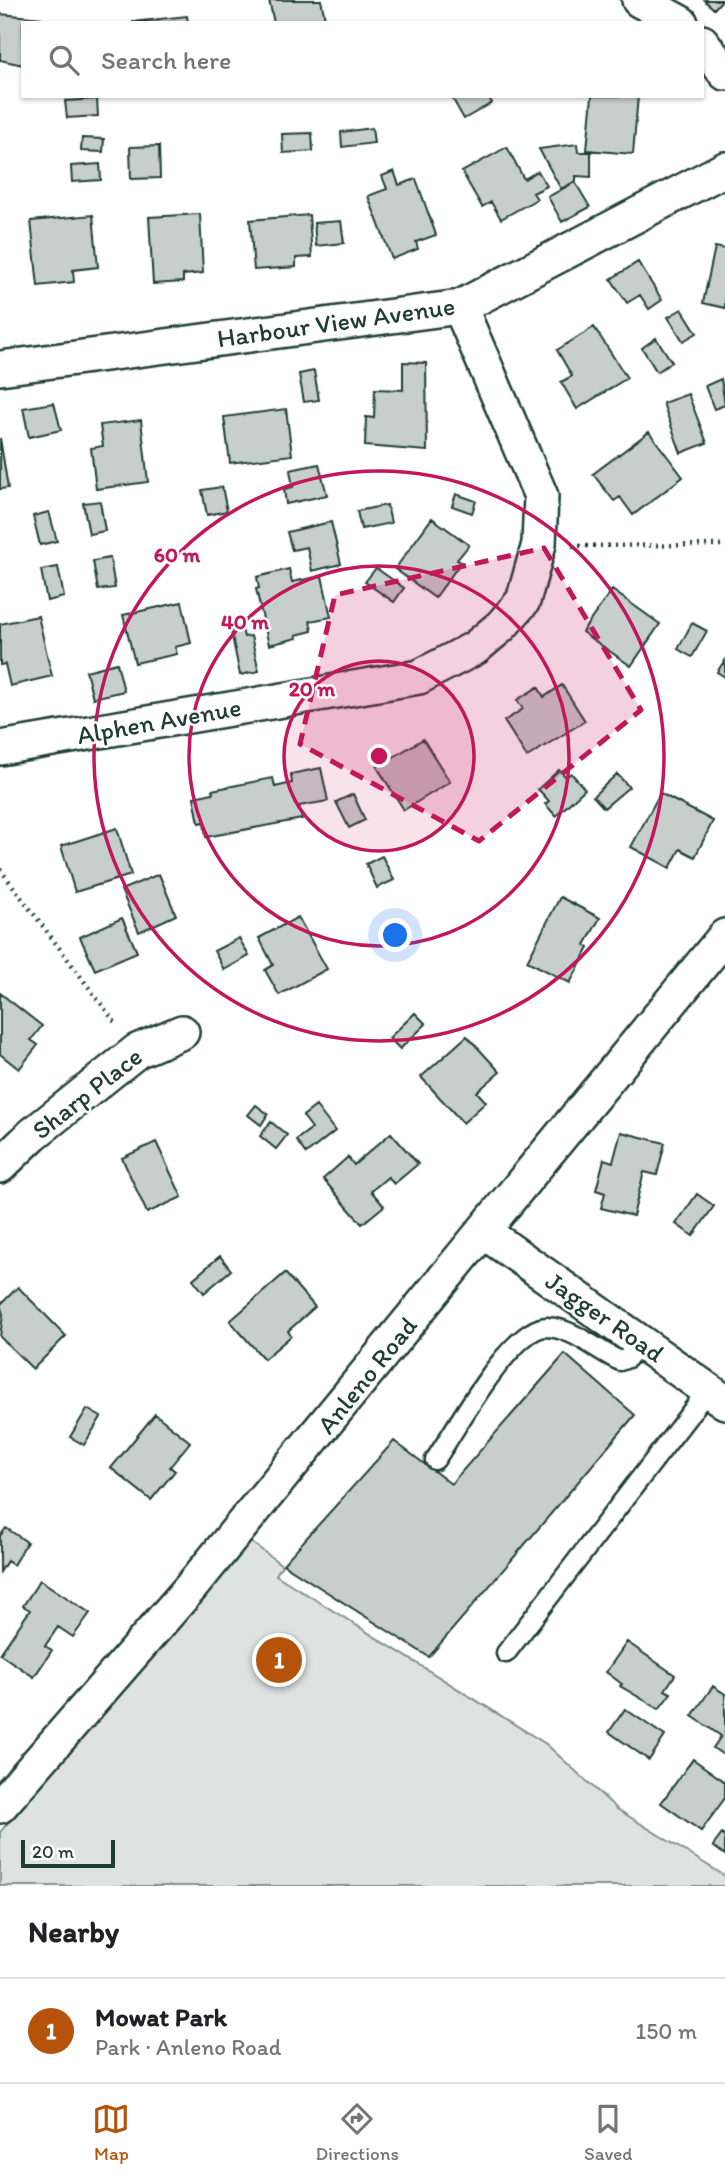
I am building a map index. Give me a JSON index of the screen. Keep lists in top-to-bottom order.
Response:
{
  "streets": {
    "street": [
      "Harbour View Avenue",
      "Alphen Avenue",
      "Sharp Place",
      "Jagger Road",
      "Anleno Road"
    ]
  },
  "crossings": [
    ["Harbour View Avenue", "Alphen Avenue"],
    ["Jagger Road", "Anleno Road"]
  ],
  "scale_bar": "20 m",
  "page": {
    "search": "Search here",
    "pins": "1",
    "scale": "20 m",
    "heading": "Nearby",
    "list": [
      {
        "mark": "1",
        "name": "Mowat Park",
        "note": "Park · Anleno Road",
        "value": "150 m"
      }
    ],
    "nav": ["Map", "Directions", "Saved"]
  },
  "rings": ["60 m", "40 m", "20 m"]
}
